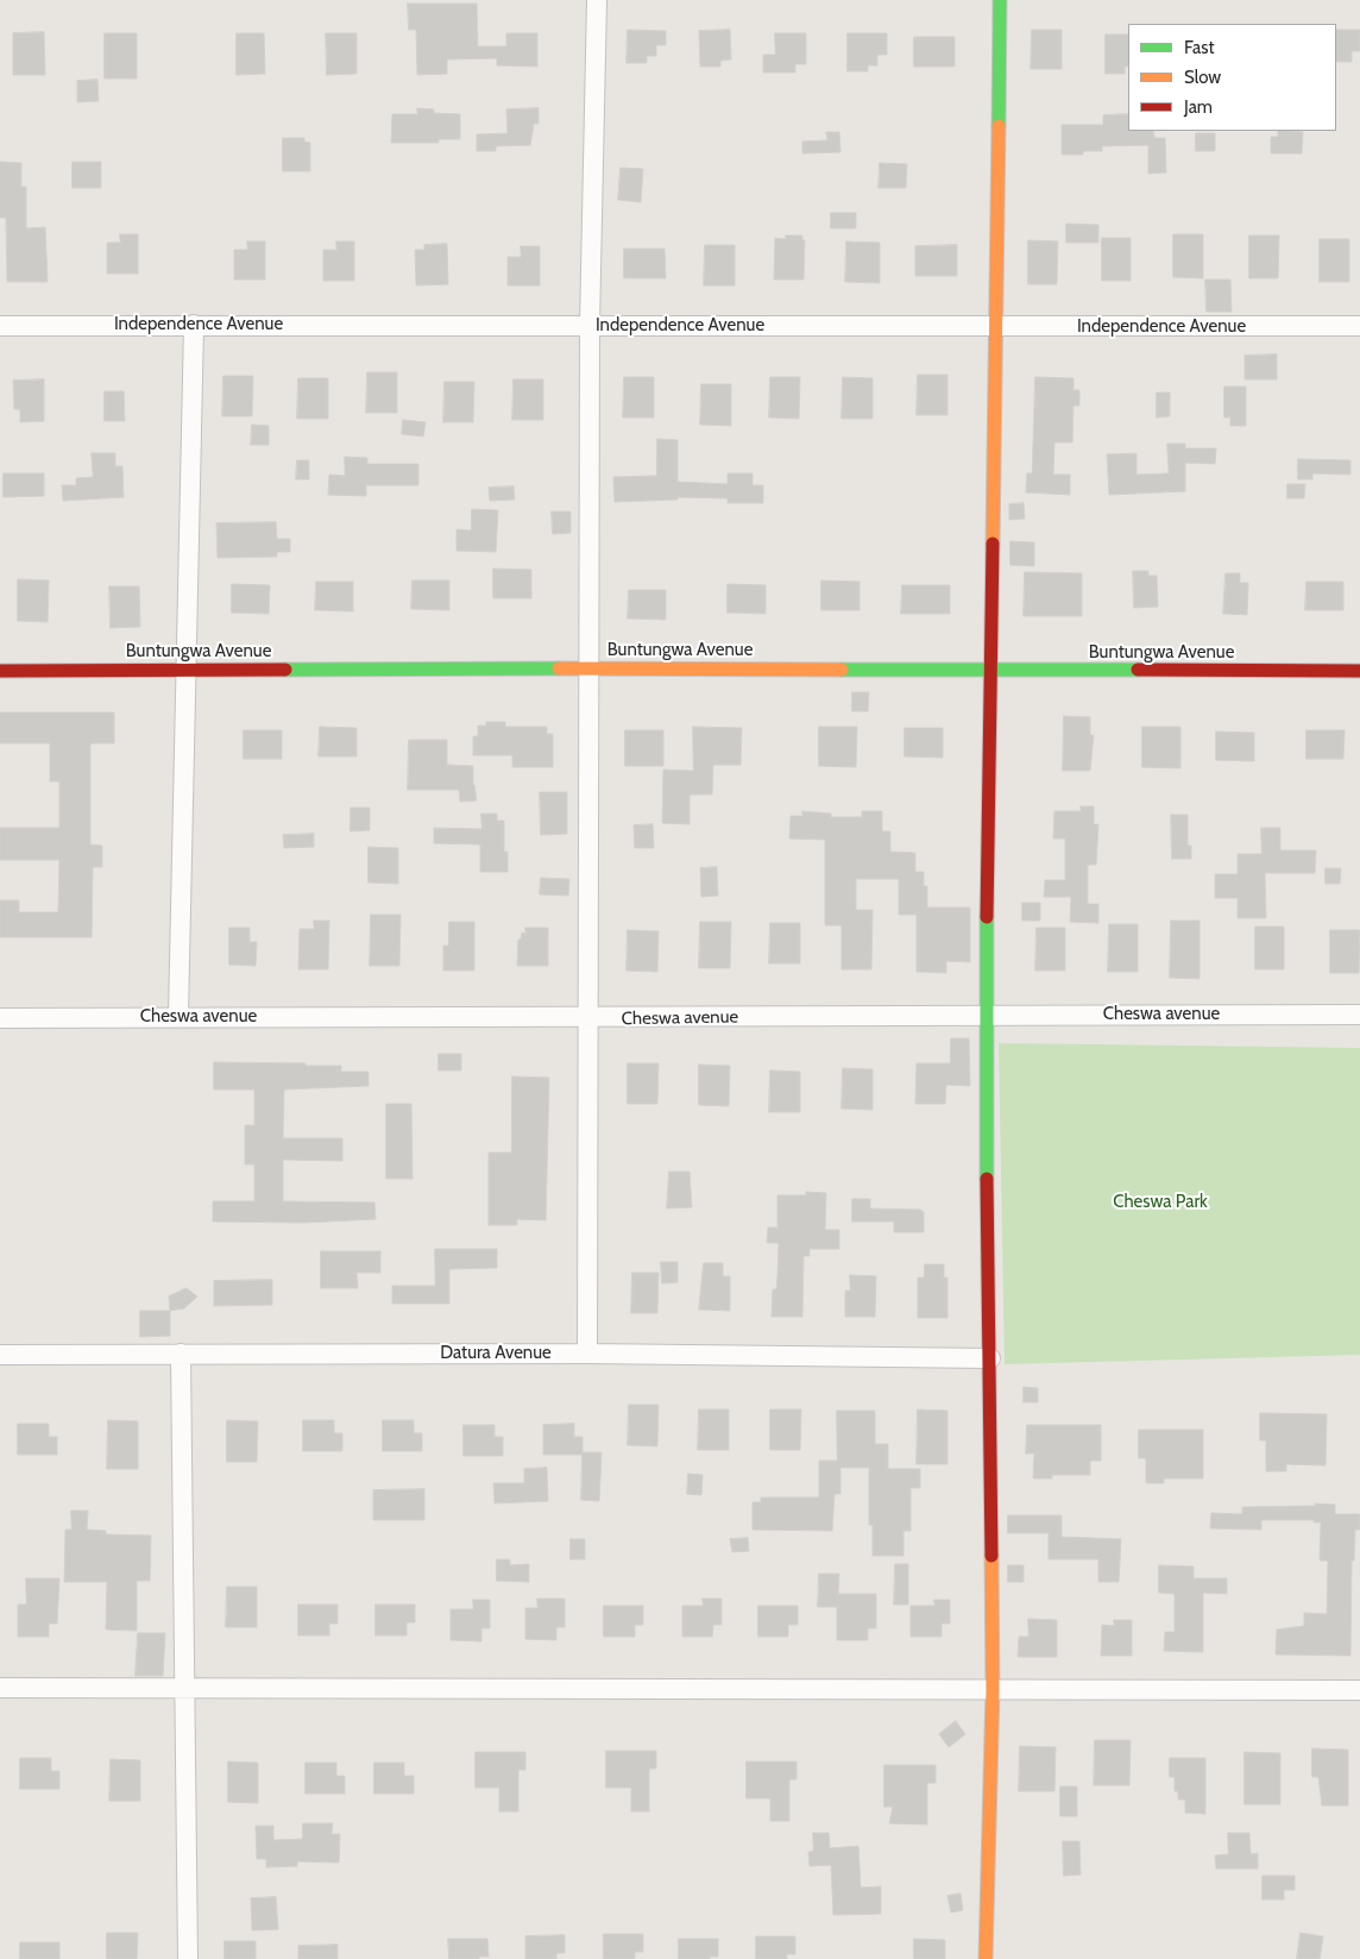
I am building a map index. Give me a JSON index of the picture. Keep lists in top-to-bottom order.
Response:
{
  "streets": {
    "street": [
      "Independence Avenue",
      "Buntungwa Avenue",
      "Cheswa avenue",
      "Datura Avenue"
    ]
  },
  "parks": ["Cheswa Park"],
  "legend": ["Fast", "Slow", "Jam"]
}
